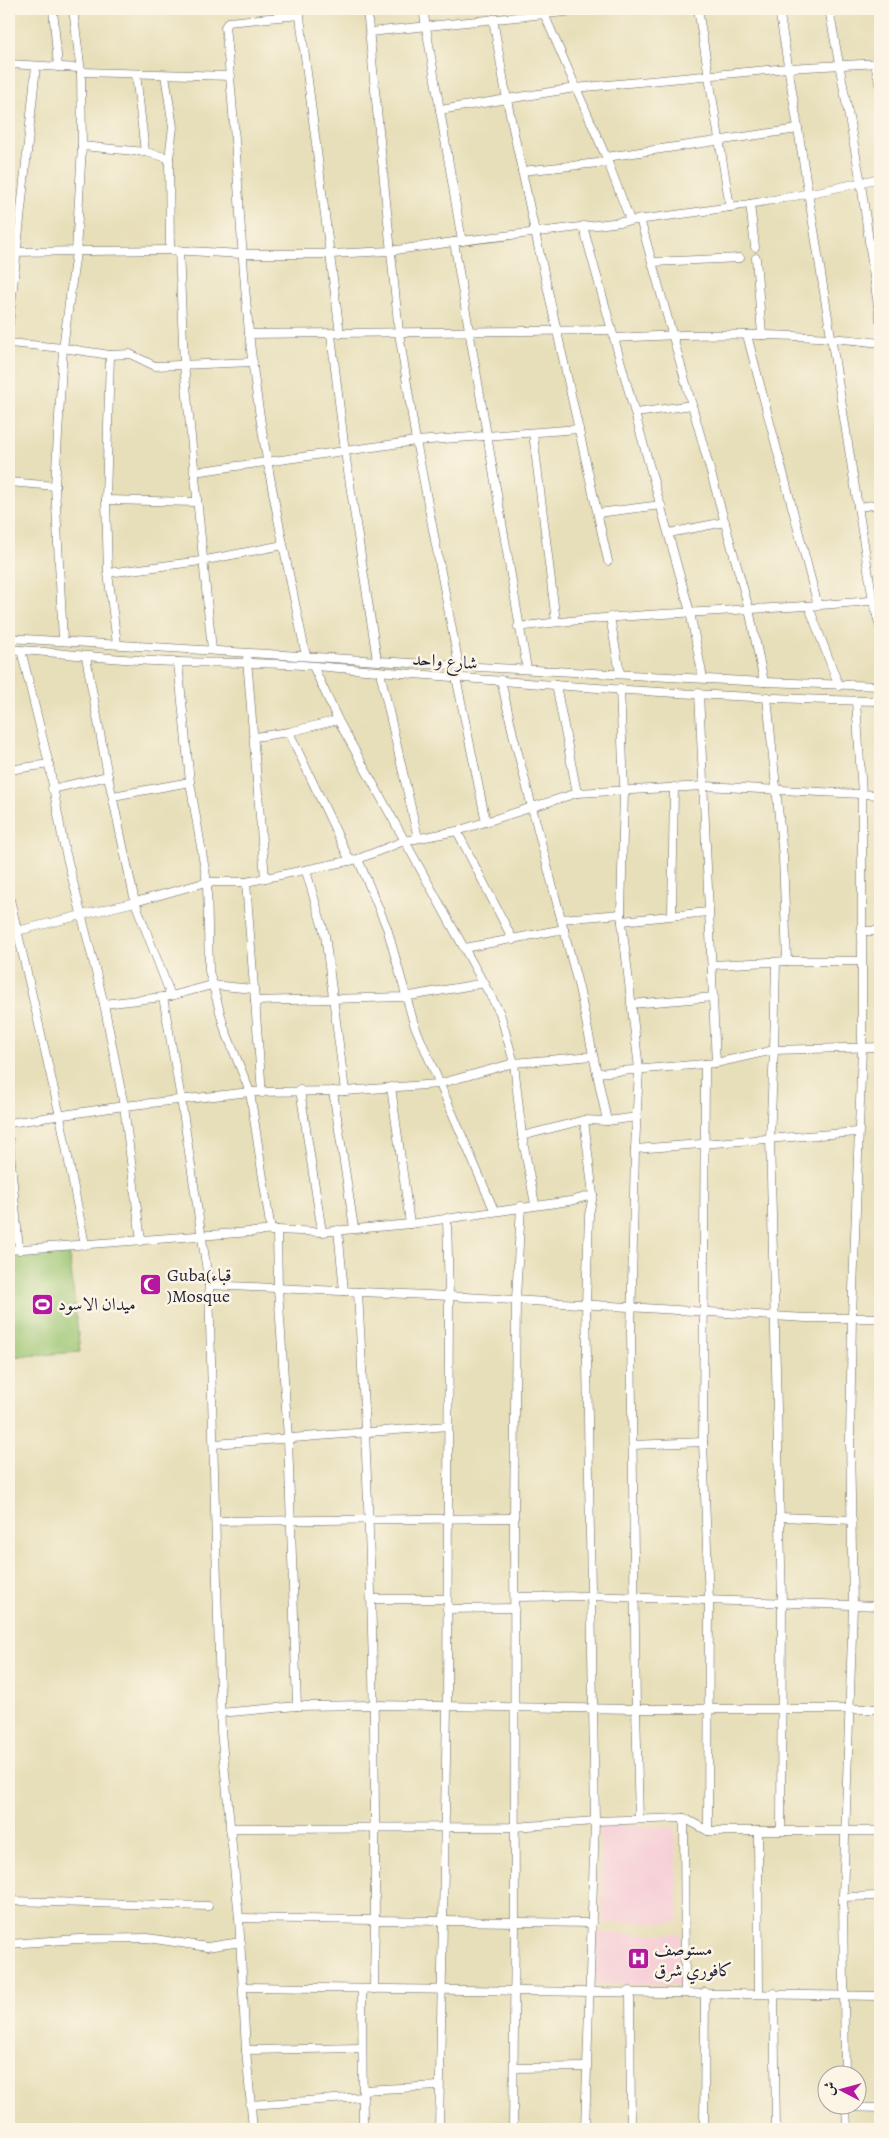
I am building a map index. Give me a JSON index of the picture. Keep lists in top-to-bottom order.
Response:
{
  "streets": {
    "street": ["شارع واحد"]
  },
  "places": {
    "mosque": ["Guba(قباء )Mosque"],
    "sports": ["ميدان الاسود"],
    "hospital": ["مستوصف كافوري شرق"]
  },
  "north": "left"
}
